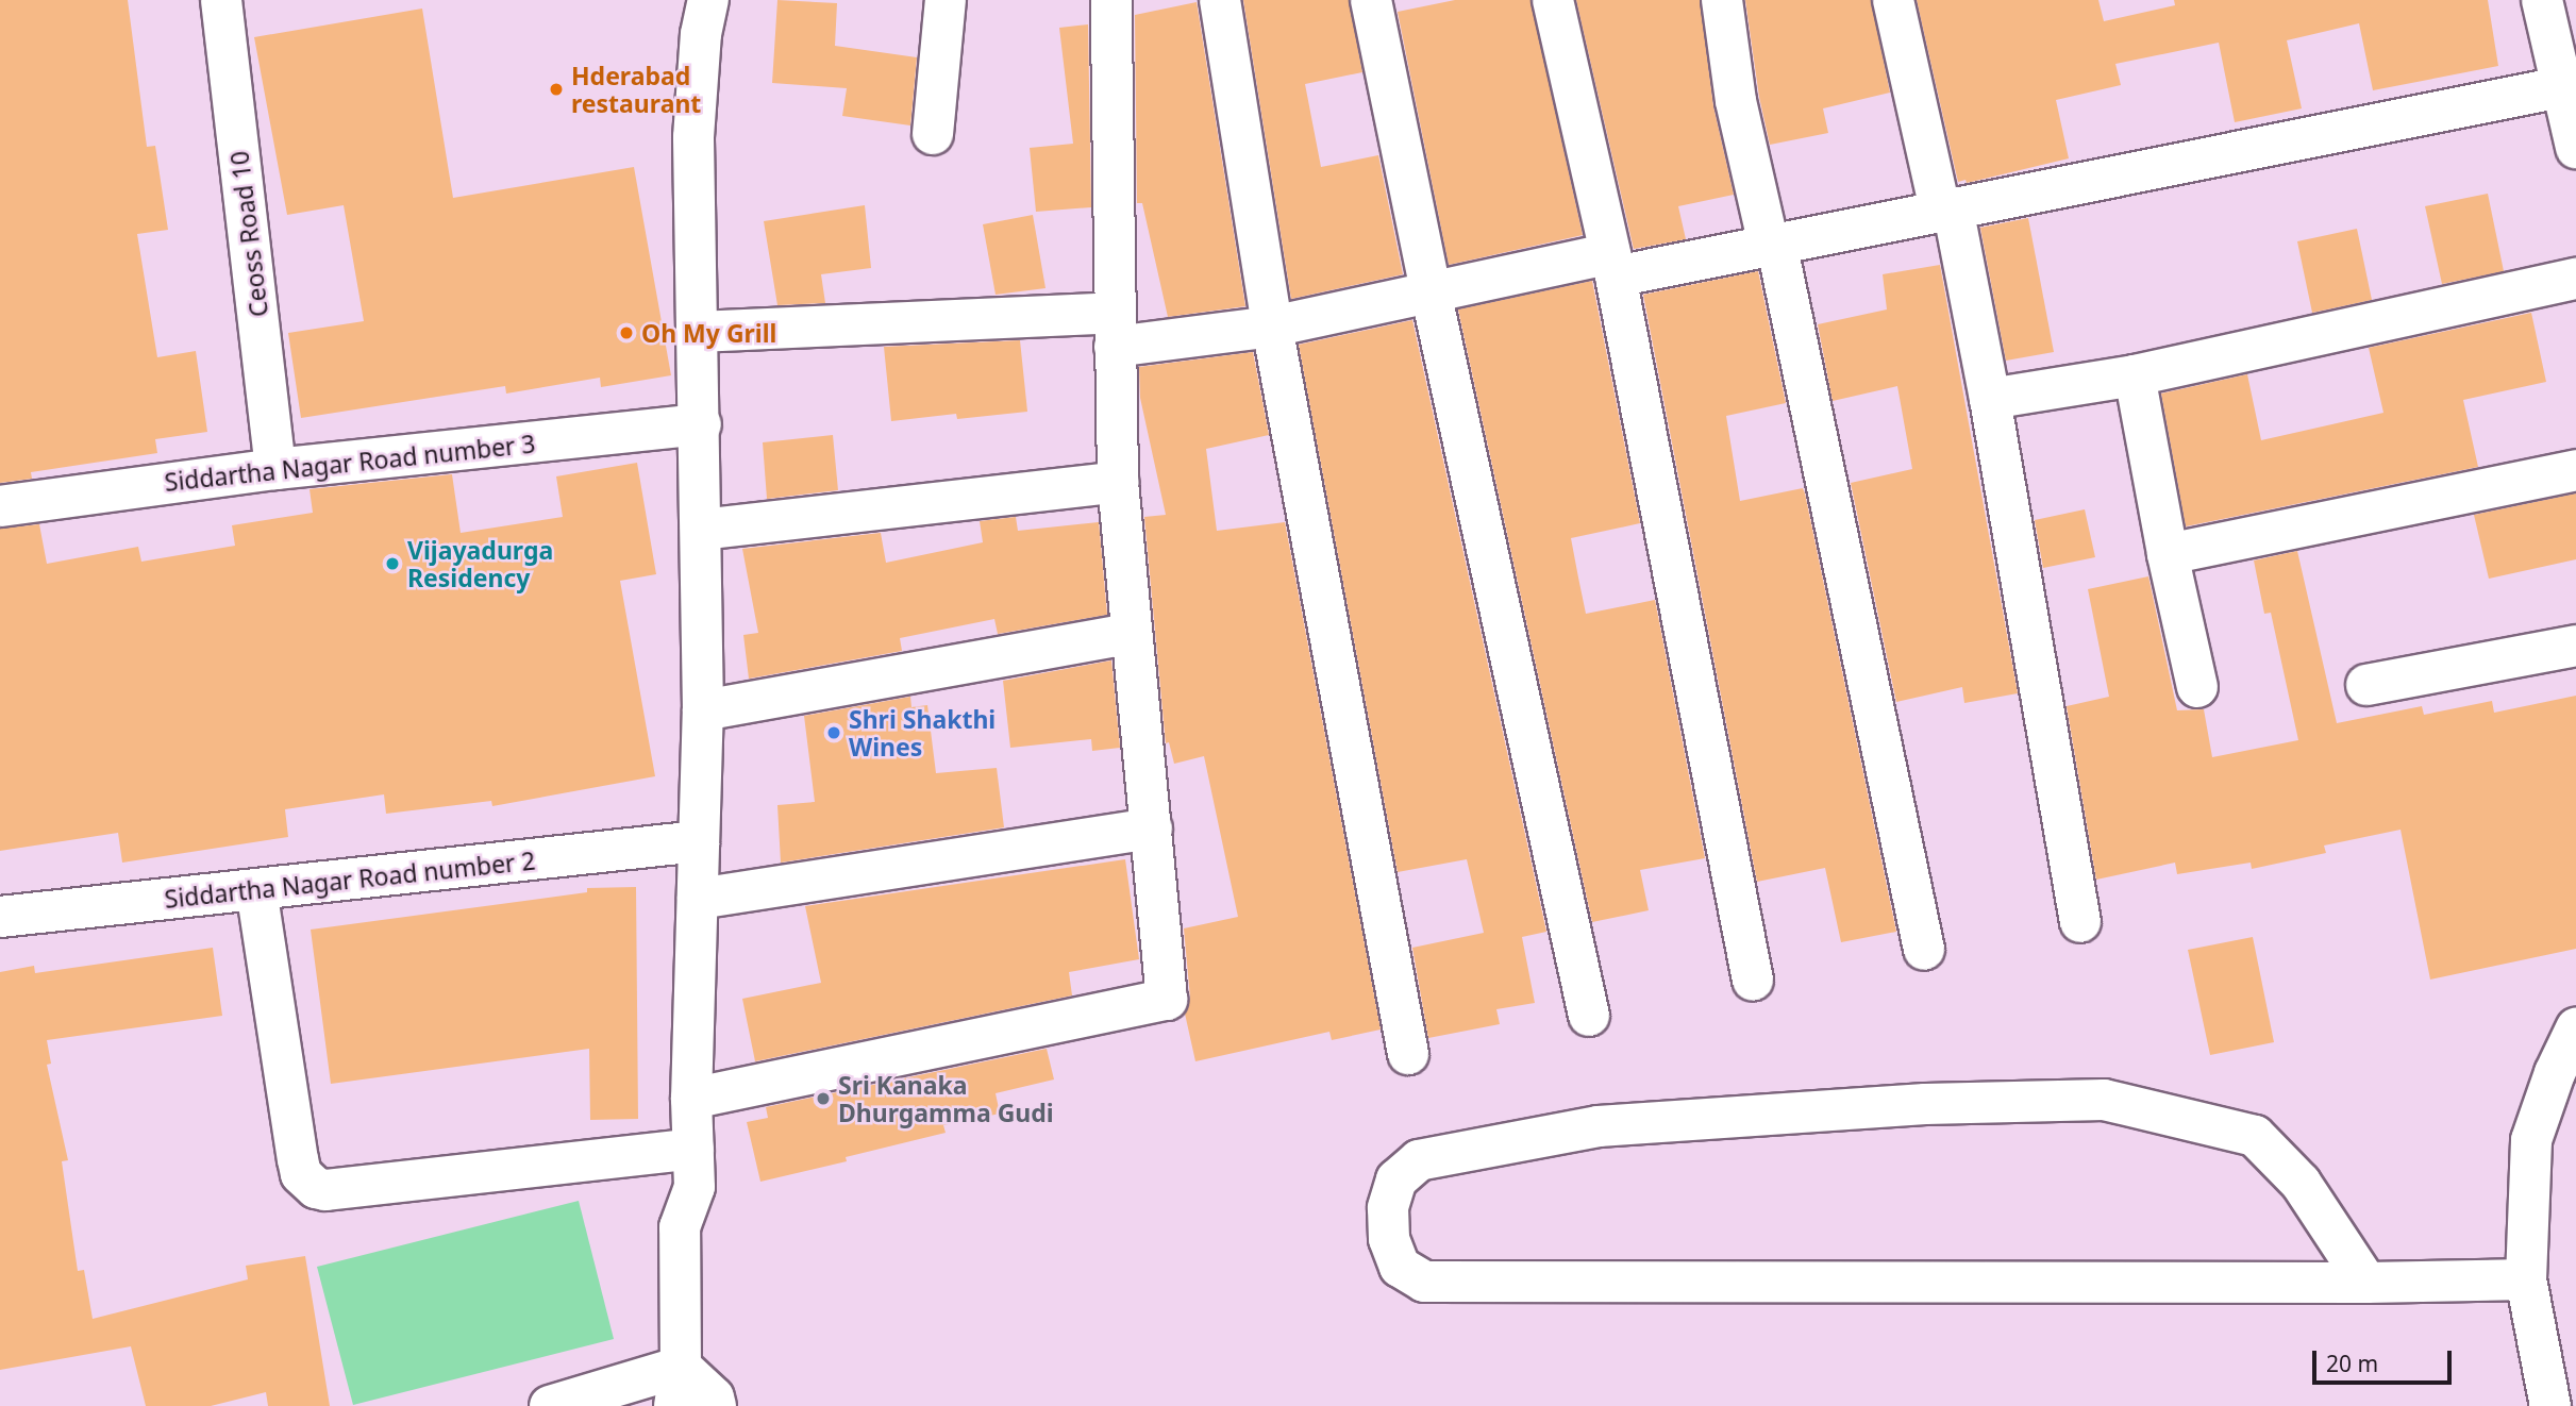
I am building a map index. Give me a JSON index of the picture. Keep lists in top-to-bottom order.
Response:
{
  "streets": {
    "street": ["Ceoss Road 10", "Siddartha Nagar Road number 3", "Siddartha Nagar Road number 2"]
  },
  "crossings": [
    ["Ceoss Road 10", "Siddartha Nagar Road number 3"]
  ],
  "places": [
    "Hderabad restaurant",
    "Oh My Grill",
    "Vijayadurga Residency",
    "Shri Shakthi Wines",
    "Sri Kanaka Dhurgamma Gudi"
  ],
  "scale_bar": "20 m"
}
